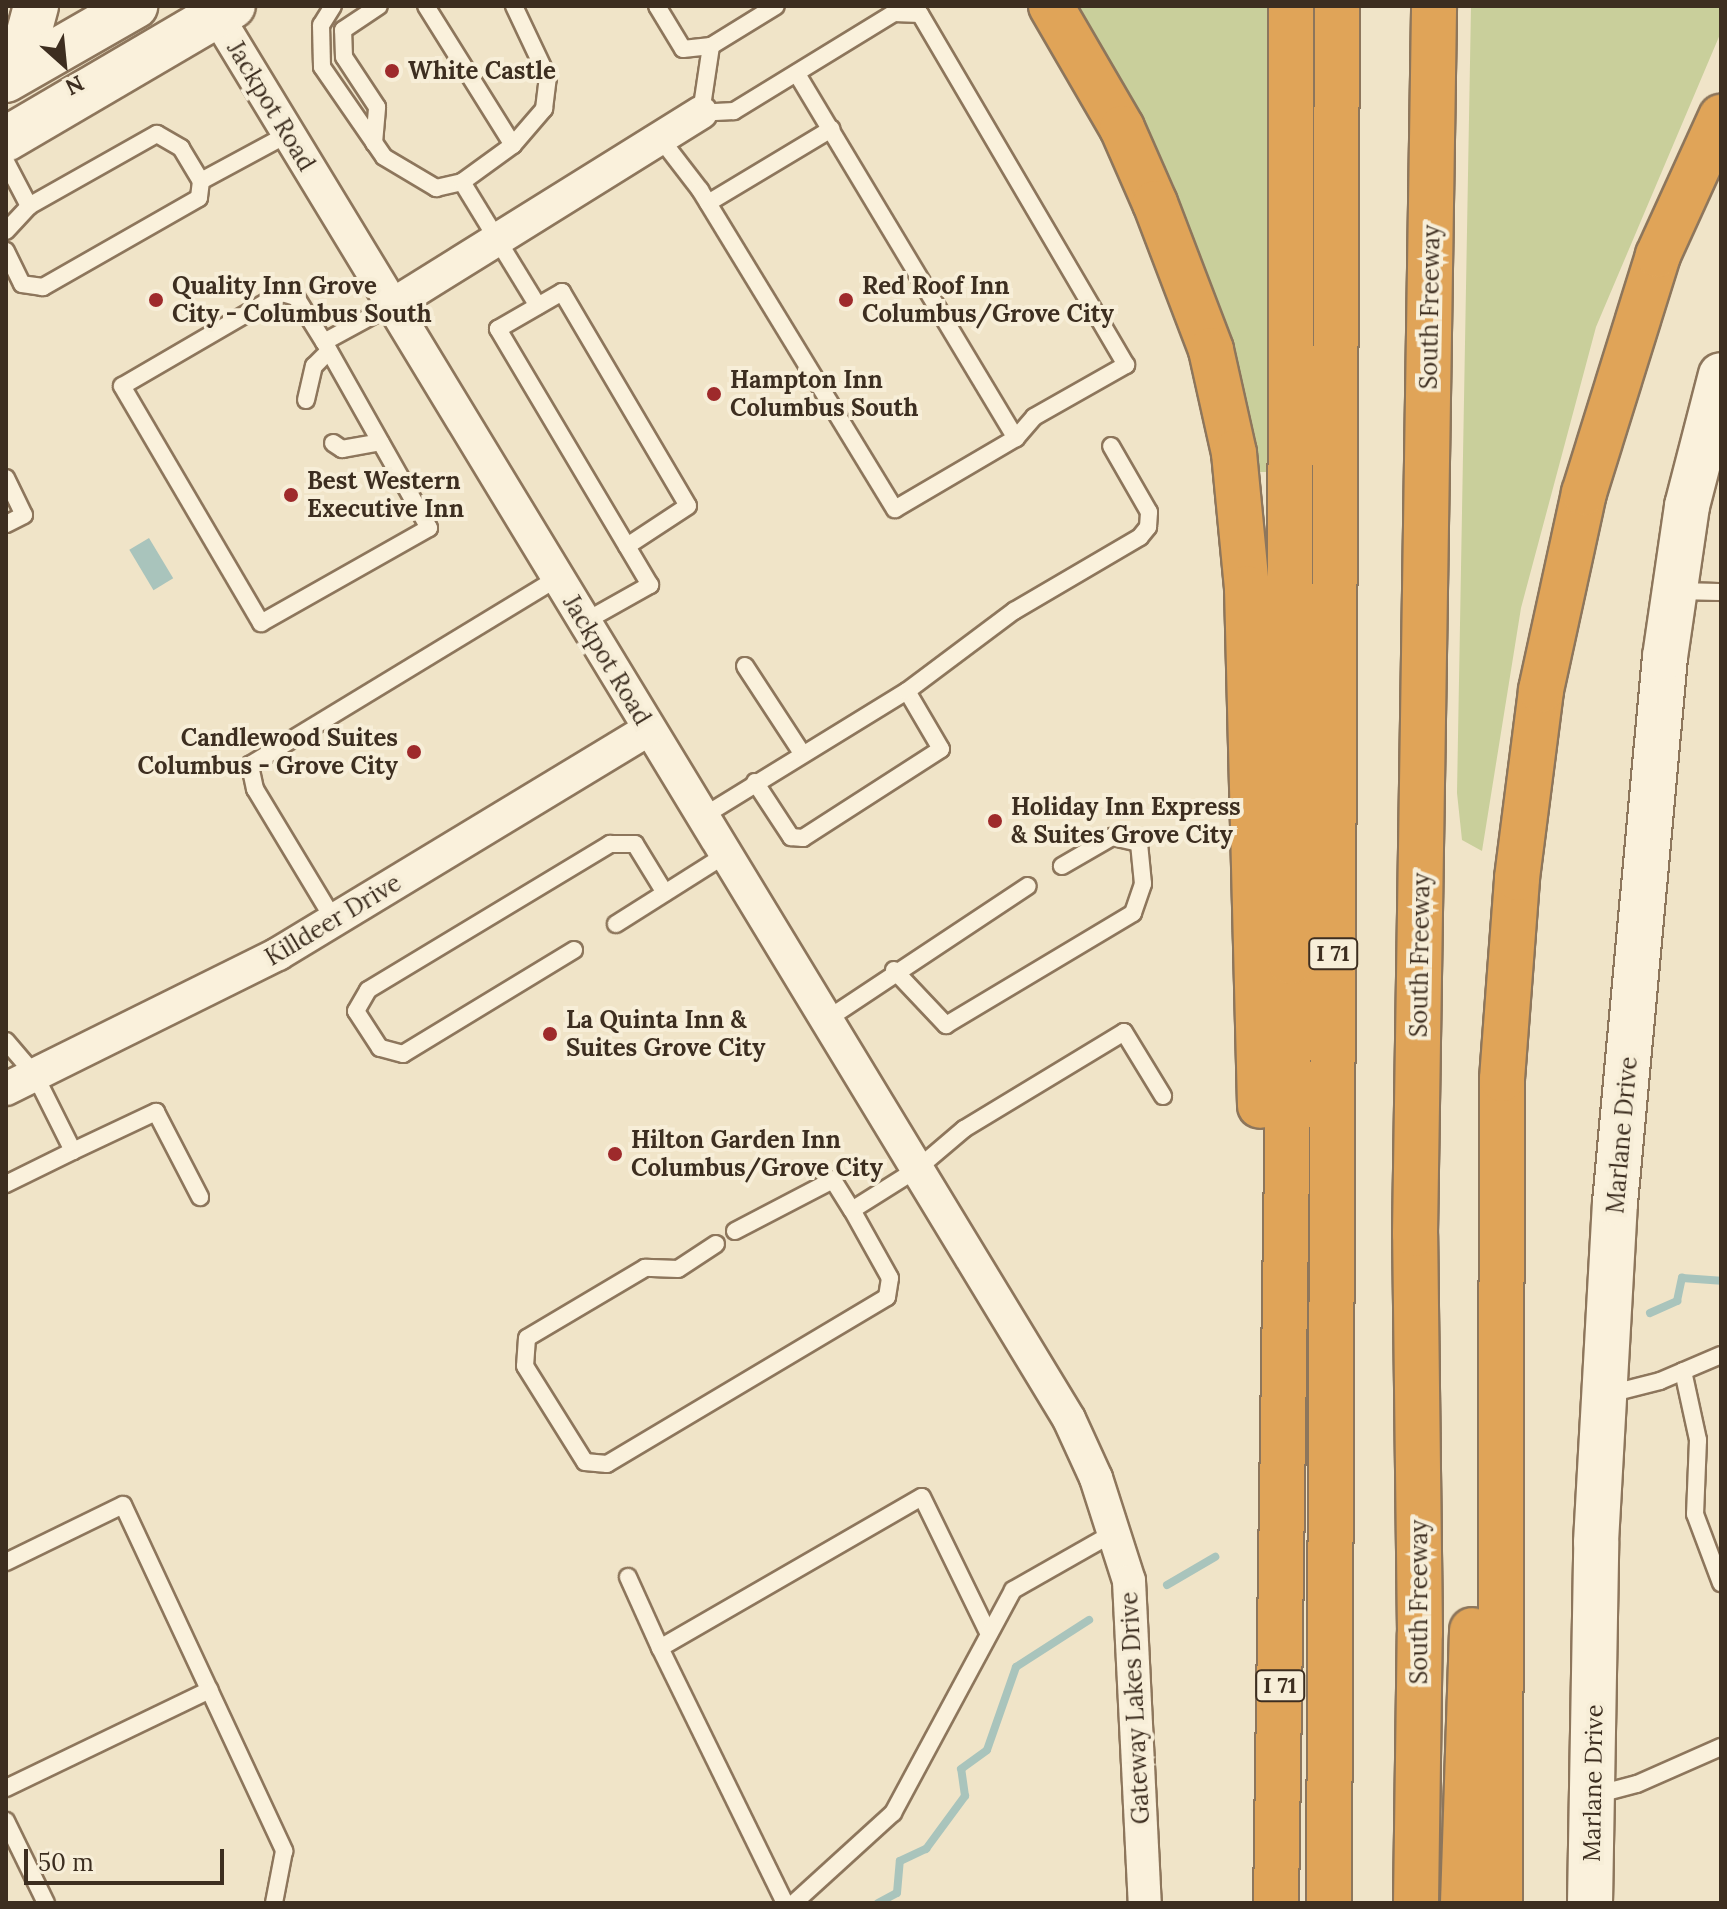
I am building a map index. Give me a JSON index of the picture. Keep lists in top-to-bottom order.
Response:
{
  "streets": {
    "highway": ["South Freeway", "I 71"],
    "street": [
      "Jackpot Road",
      "Killdeer Drive",
      "Marlane Drive",
      "Gateway Lakes Drive"
    ]
  },
  "crossings": [
    ["Jackpot Road", "Killdeer Drive"],
    ["Jackpot Road", "Gateway Lakes Drive"]
  ],
  "places": [
    "White Castle",
    "Quality Inn Grove City - Columbus South",
    "Red Roof Inn Columbus/Grove City",
    "Hampton Inn Columbus South",
    "Best Western Executive Inn",
    "Candlewood Suites Columbus - Grove City",
    "Holiday Inn Express & Suites Grove City",
    "La Quinta Inn & Suites Grove City",
    "Hilton Garden Inn Columbus/Grove City"
  ],
  "scale_bar": "50 m",
  "north": "bottom right"
}
